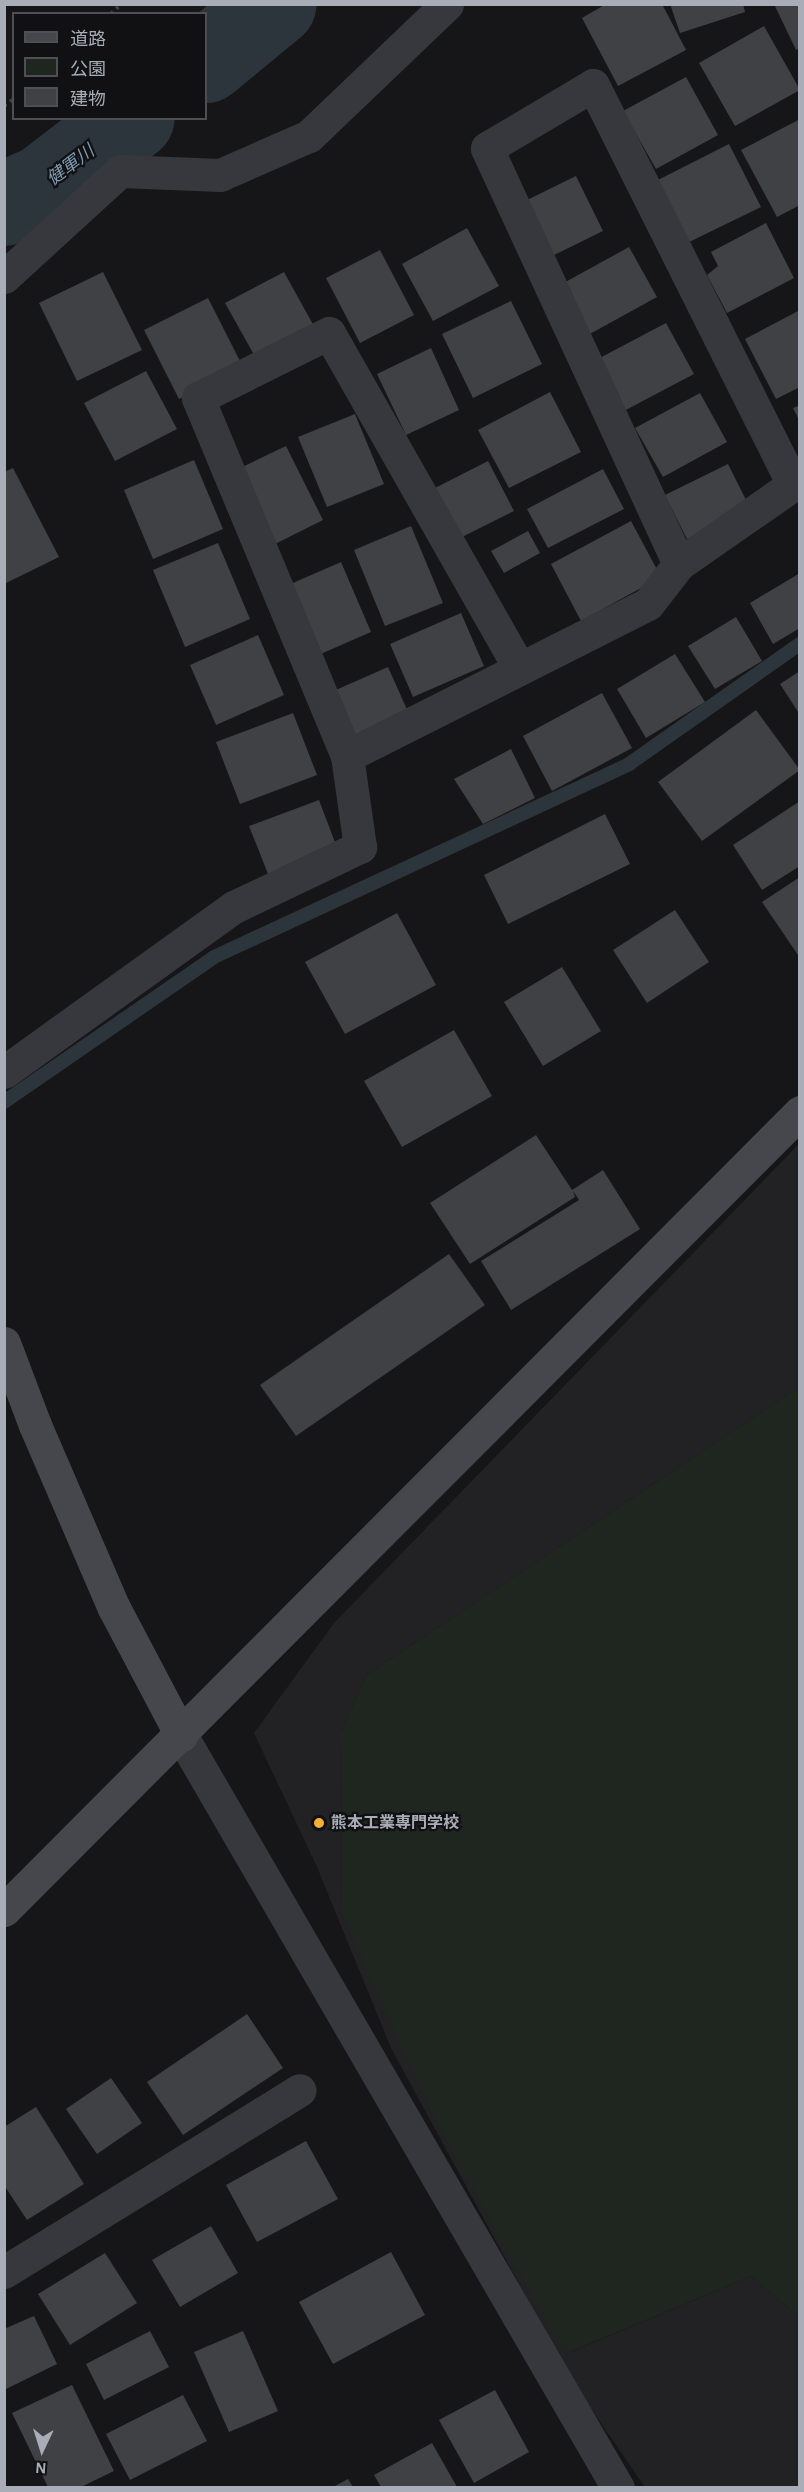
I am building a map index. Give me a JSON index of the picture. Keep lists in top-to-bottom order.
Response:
{
  "water": ["健軍川"],
  "places": ["熊本工業専門学校"],
  "legend": ["道路", "公園", "建物"],
  "north": "bottom"
}
